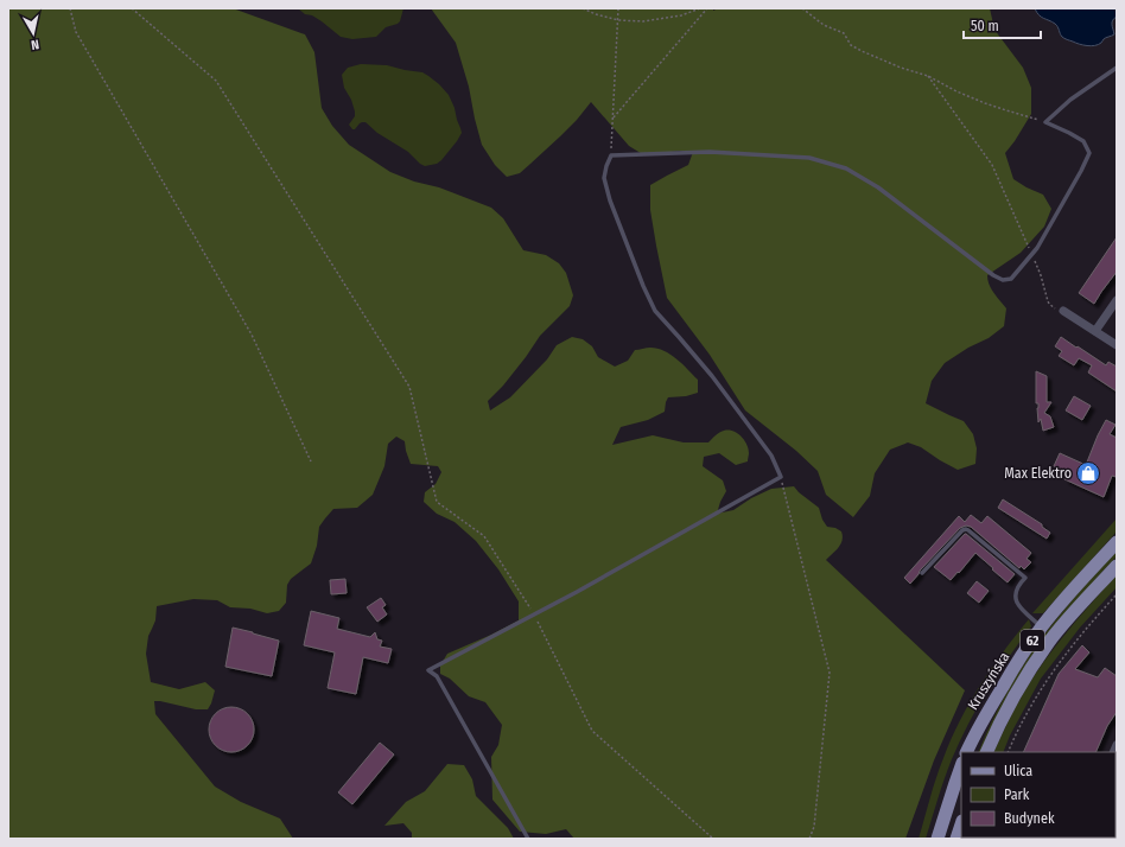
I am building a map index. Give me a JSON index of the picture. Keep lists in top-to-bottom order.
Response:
{
  "streets": {
    "main road": ["62", "Kruszyńska"]
  },
  "places": {
    "shop": ["Max Elektro"]
  },
  "legend": ["Ulica", "Park", "Budynek"],
  "scale_bar": "50 m",
  "north": "bottom"
}
